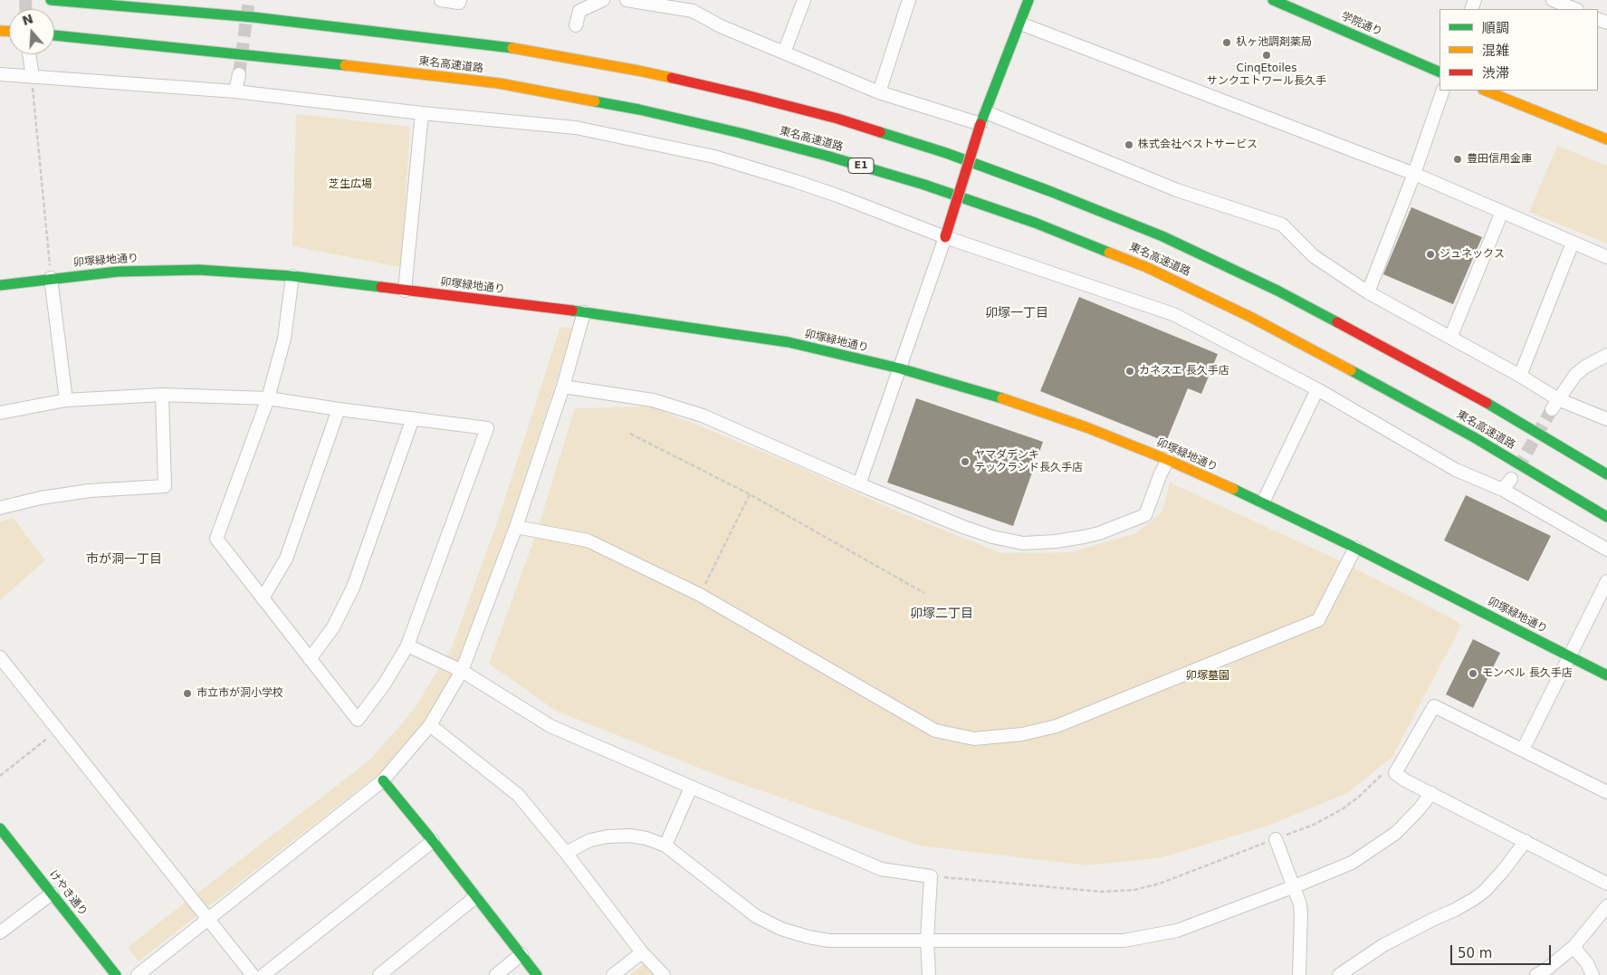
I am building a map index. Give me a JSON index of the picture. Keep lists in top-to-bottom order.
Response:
{
  "streets": {
    "main road": [
      "学院通り",
      "東名高速道路",
      "E1",
      "卯塚緑地通り",
      "けやき通り"
    ]
  },
  "districts": ["卯塚一丁目", "市が洞一丁目", "卯塚二丁目"],
  "parks": ["芝生広場", "卯塚墓園"],
  "places": [
    "杁ヶ池調剤薬局",
    "CinqEtoiles サンクエトワール長久手",
    "株式会社ベストサービス",
    "豊田信用金庫",
    "ジュネックス",
    "カネスエ 長久手店",
    "ヤマダデンキ テックランド長久手店",
    "モンベル 長久手店",
    "市立市が洞小学校"
  ],
  "legend": ["順調", "混雑", "渋滞"],
  "scale_bar": "50 m",
  "north": "top"
}
